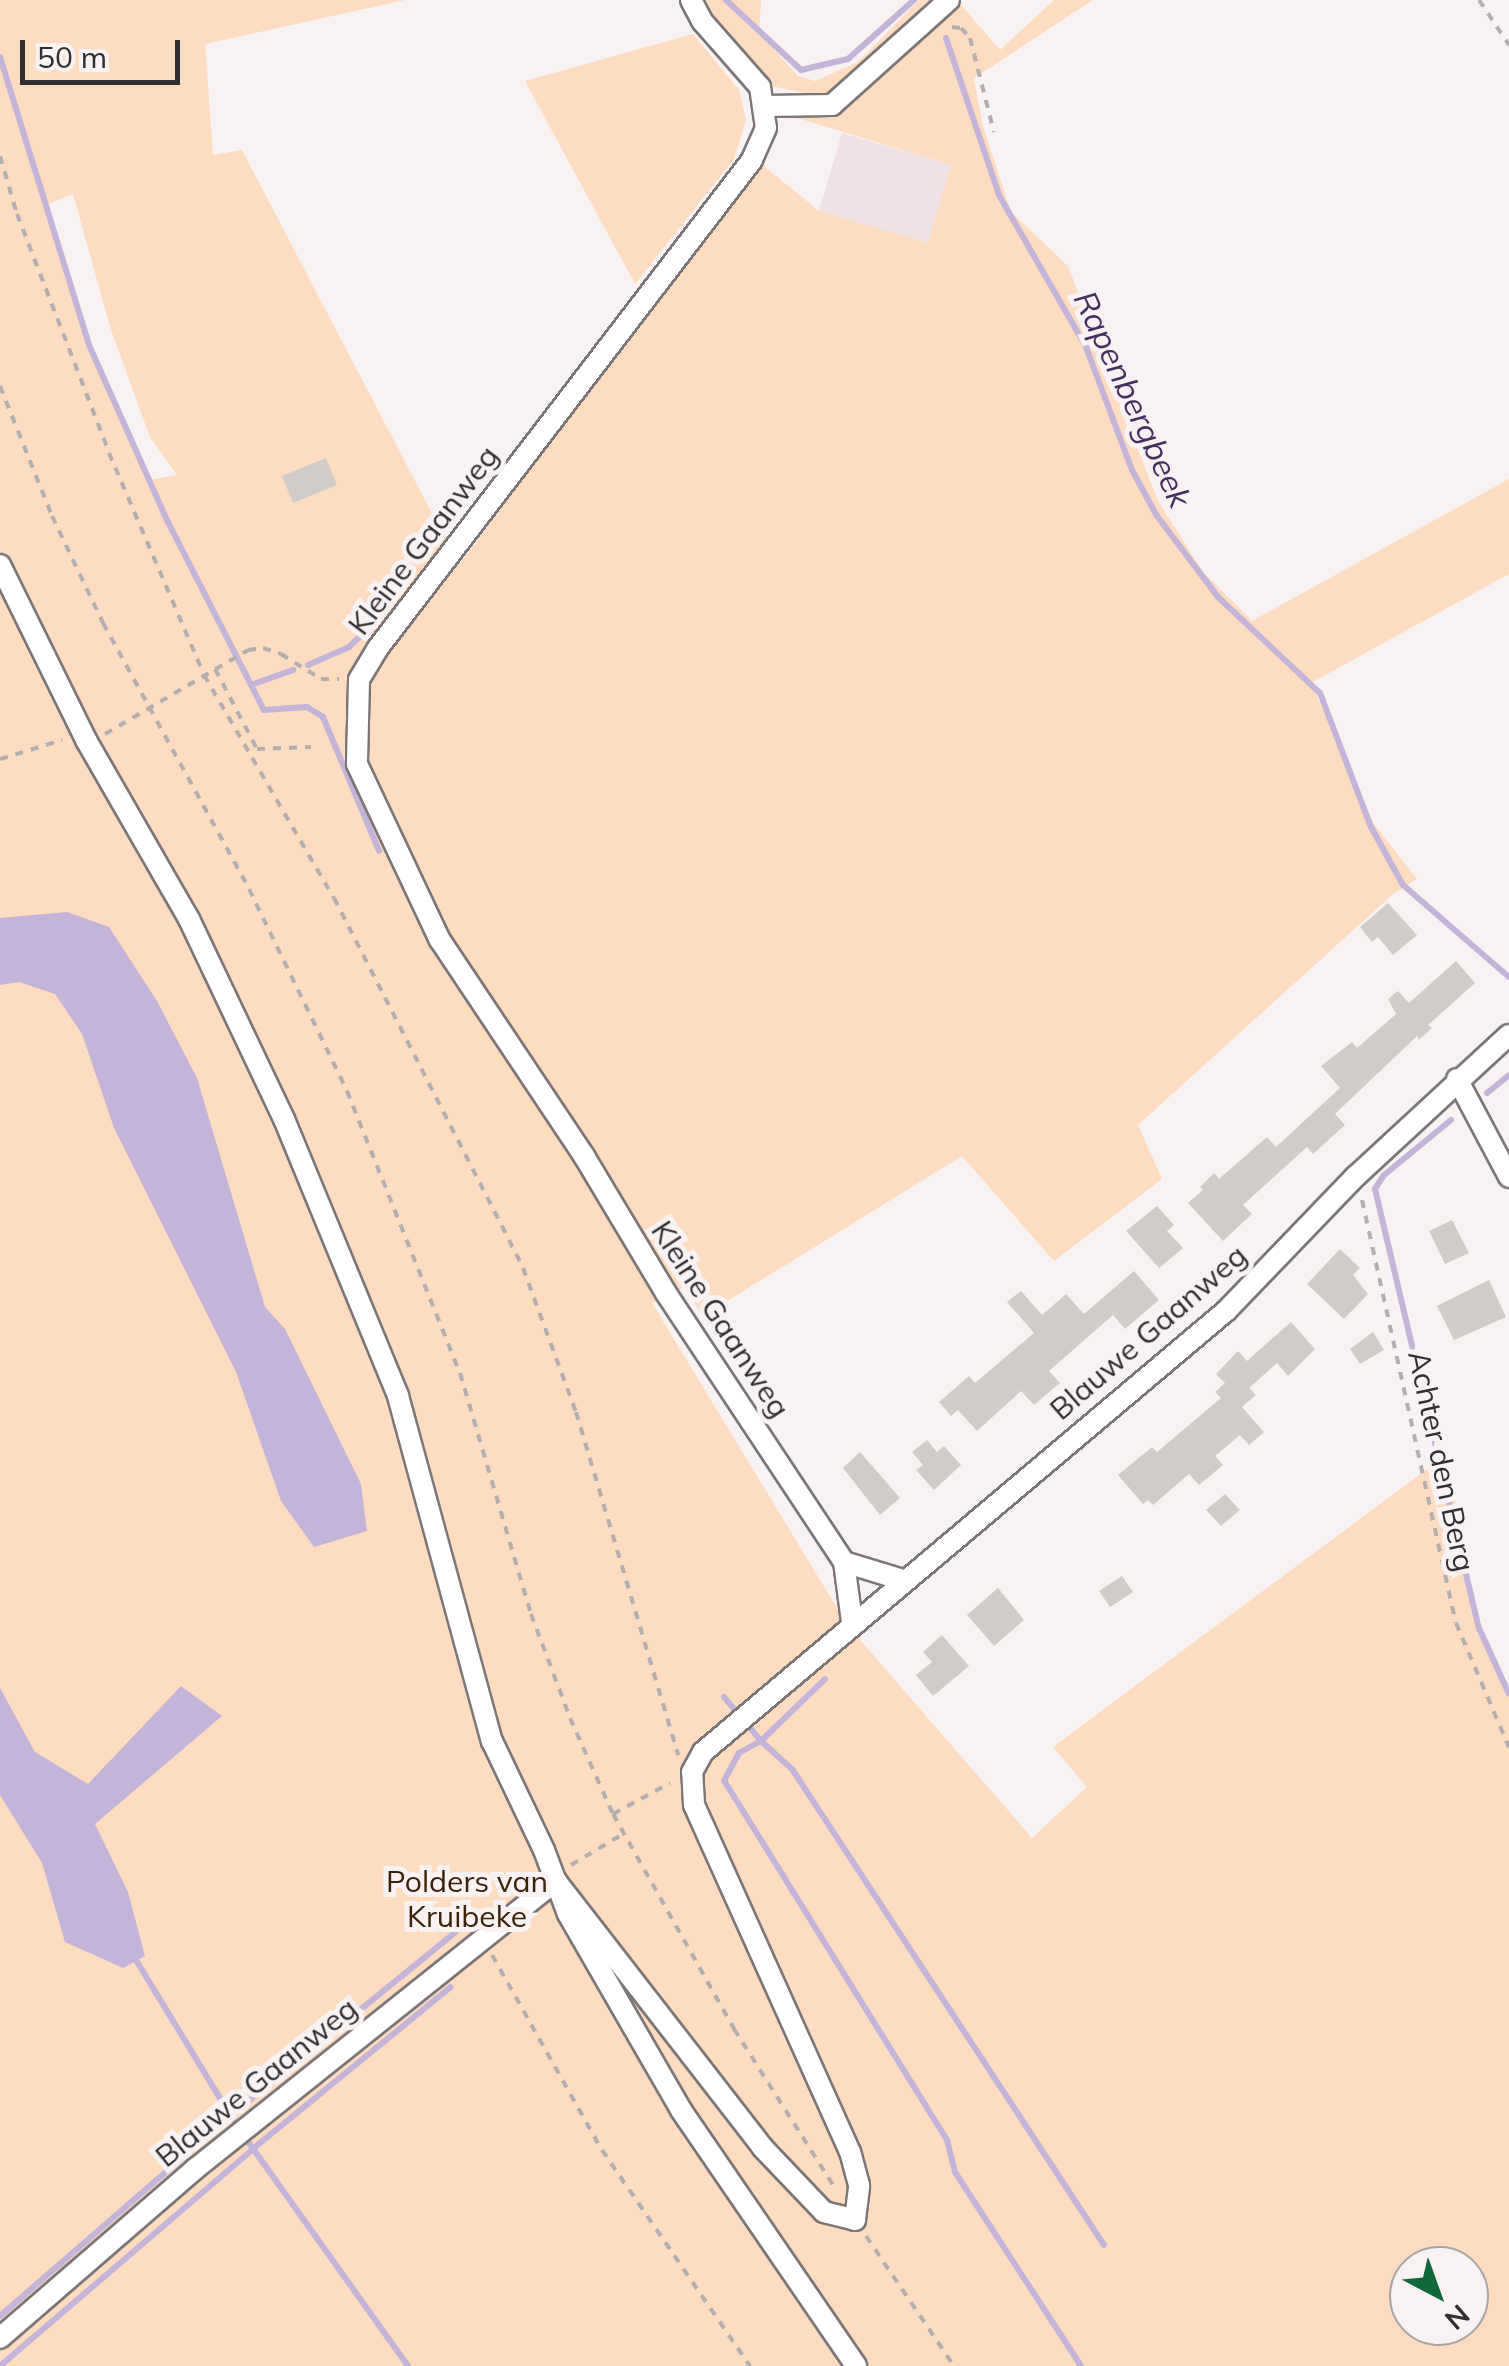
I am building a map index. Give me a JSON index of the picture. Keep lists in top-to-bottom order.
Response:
{
  "streets": {
    "street": ["Kleine Gaanweg", "Blauwe Gaanweg"],
    "path": ["Achter den Berg"]
  },
  "crossings": [
    ["Kleine Gaanweg", "Blauwe Gaanweg"],
    ["Blauwe Gaanweg", "Achter den Berg"]
  ],
  "water": ["Rapenbergbeek"],
  "parks": ["Polders van Kruibeke"],
  "scale_bar": "50 m",
  "north": "bottom right"
}
